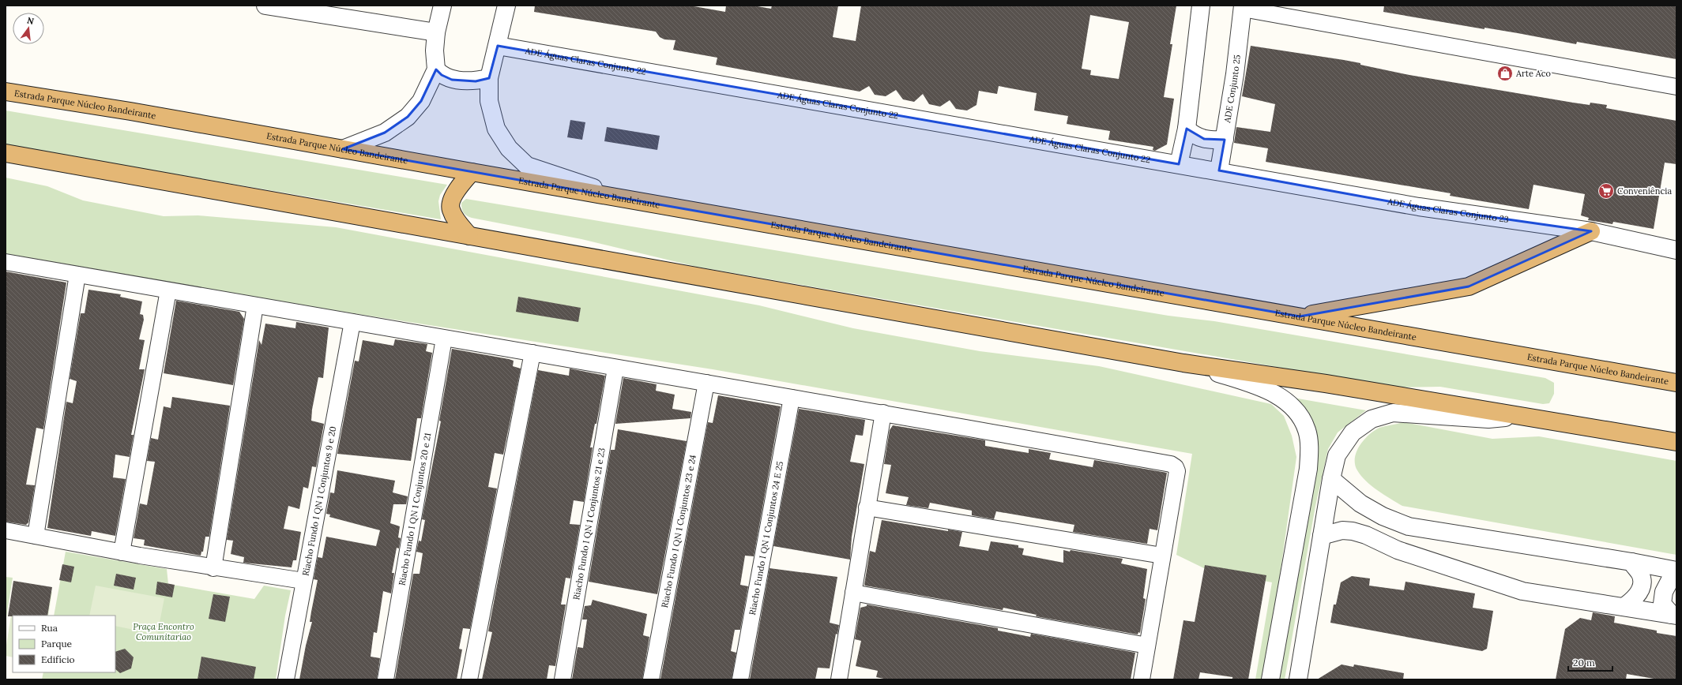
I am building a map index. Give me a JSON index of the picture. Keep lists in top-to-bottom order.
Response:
{
  "streets": {
    "highway": ["Estrada Parque Núcleo Bandeirante"],
    "street": [
      "ADE Águas Claras Conjunto 22",
      "ADE Conjunto 25",
      "ADE Águas Claras Conjunto 23",
      "Riacho Fundo I QN 1 Conjuntos 9 e 20",
      "Riacho Fundo I QN 1 Conjuntos 20 e 21",
      "Riacho Fundo I QN 1 Conjuntos 21 e 23",
      "Riacho Fundo I QN 1 Conjuntos 23 e 24",
      "Riacho Fundo I QN 1 Conjuntos 24 E 25"
    ]
  },
  "crossings": [
    ["ADE Águas Claras Conjunto 22", "ADE Conjunto 25"],
    ["ADE Águas Claras Conjunto 22", "ADE Águas Claras Conjunto 23"],
    ["ADE Conjunto 25", "ADE Águas Claras Conjunto 23"]
  ],
  "parks": ["Praça Encontro Comunitariao"],
  "places": {
    "shop": ["Arte Aco"],
    "supermarket": ["Conveniência"]
  },
  "legend": ["Rua", "Parque", "Edifício"],
  "scale_bar": "20 m",
  "north": "top"
}
